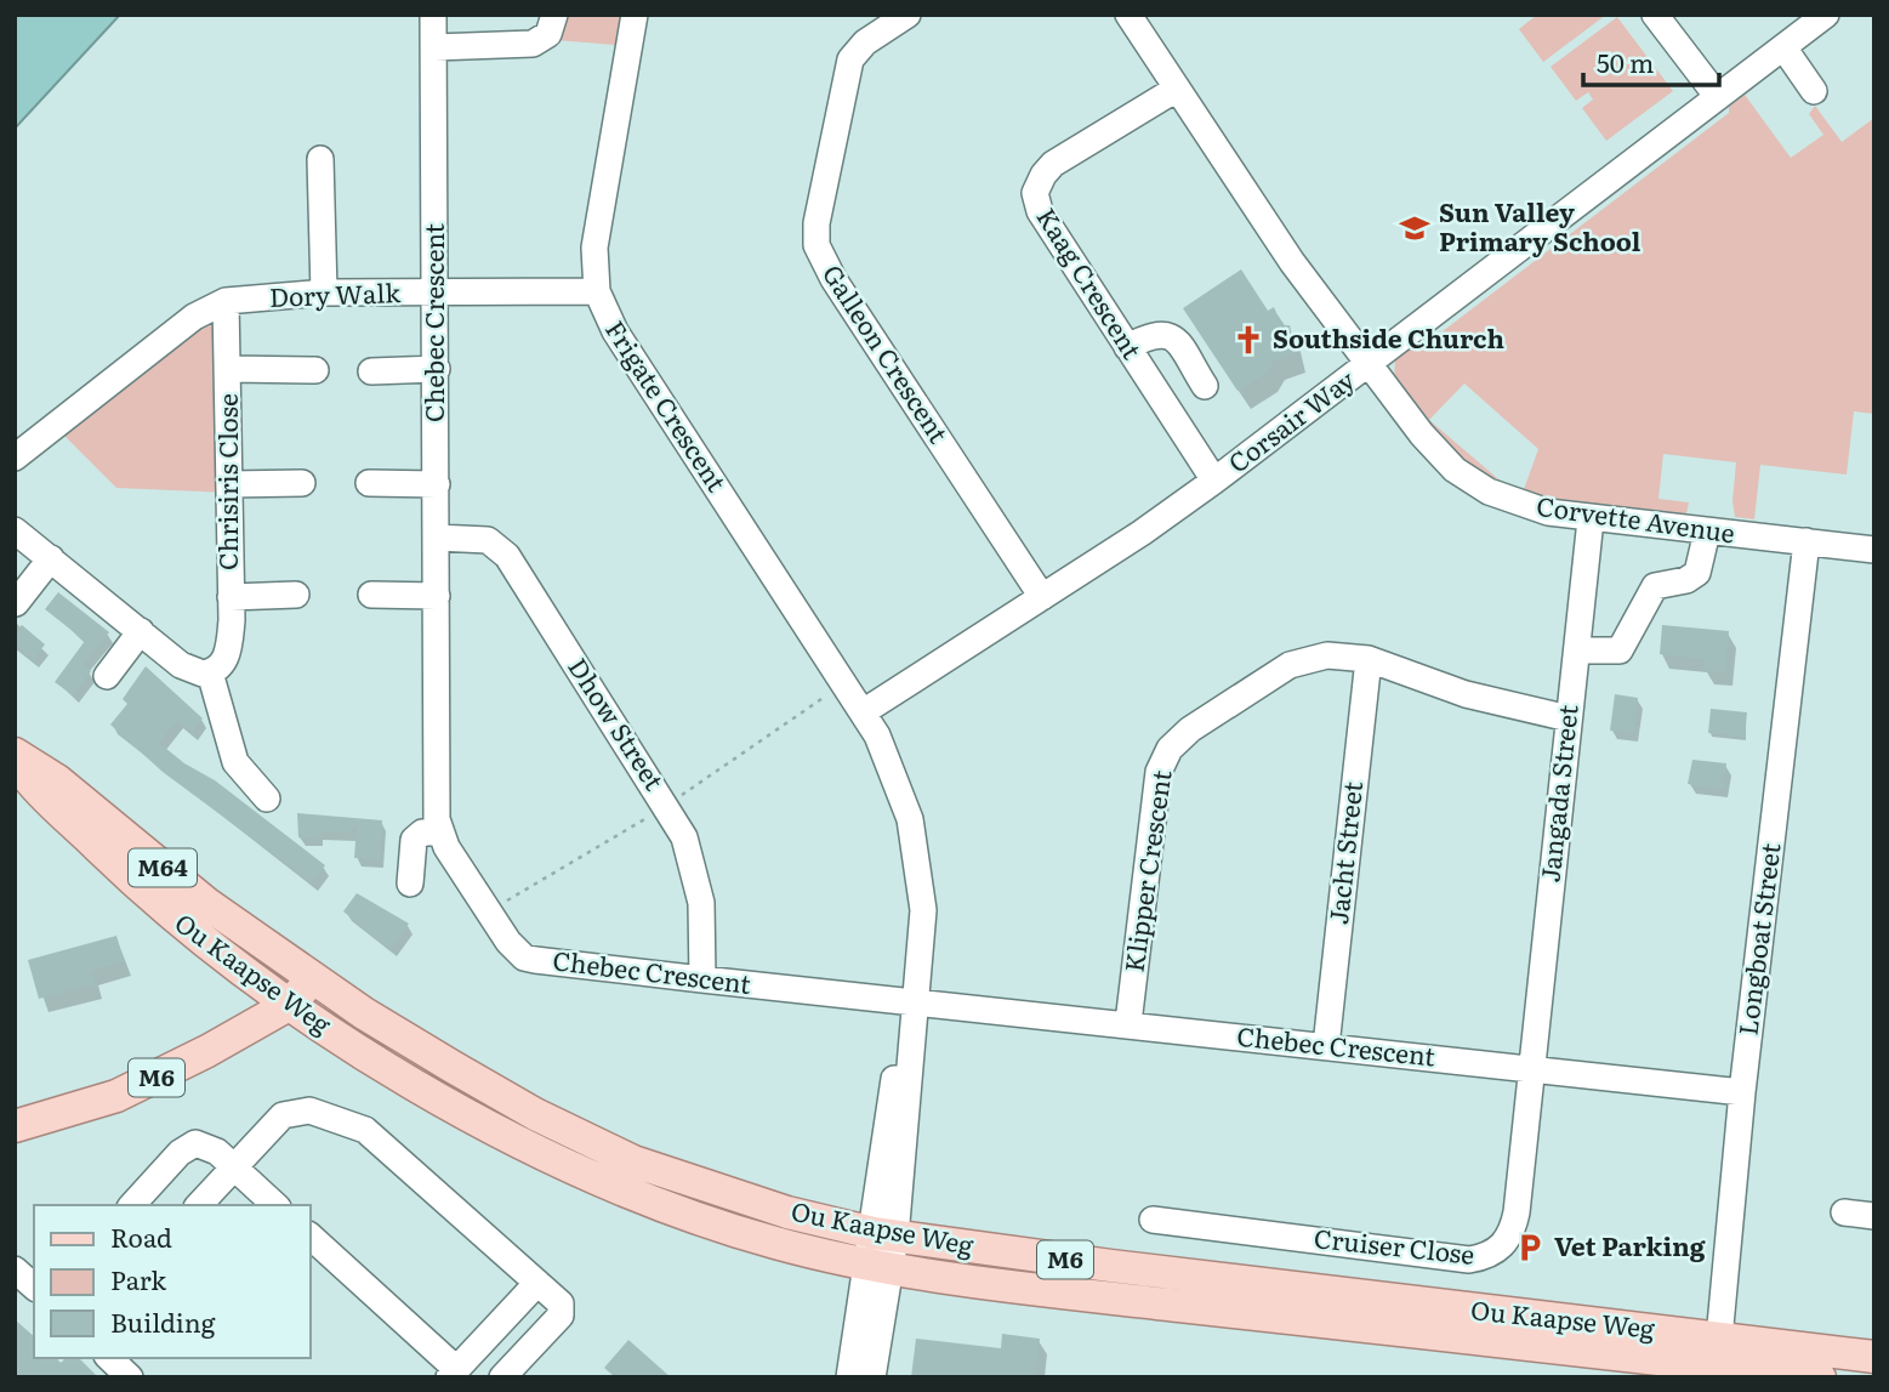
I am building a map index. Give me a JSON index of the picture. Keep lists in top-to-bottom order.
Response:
{
  "streets": {
    "main road": ["M64", "Ou Kaapse Weg", "M6"],
    "street": [
      "Kaag Crescent",
      "Dory Walk",
      "Chebec Crescent",
      "Galleon Crescent",
      "Frigate Crescent",
      "Corsair Way",
      "Chrisiris Close",
      "Corvette Avenue",
      "Dhow Street",
      "Jangada Street",
      "Jacht Street",
      "Klipper Crescent",
      "Longboat Street",
      "Cruiser Close"
    ]
  },
  "crossings": [
    ["Kaag Crescent", "Corsair Way"],
    ["Kaag Crescent", "Corvette Avenue"],
    ["Dory Walk", "Chebec Crescent"],
    ["Dory Walk", "Frigate Crescent"],
    ["Dory Walk", "Chrisiris Close"],
    ["Chebec Crescent", "Frigate Crescent"],
    ["Chebec Crescent", "Dhow Street"],
    ["Chebec Crescent", "Jangada Street"],
    ["Chebec Crescent", "Jacht Street"],
    ["Chebec Crescent", "Klipper Crescent"],
    ["Chebec Crescent", "Longboat Street"],
    ["Chebec Crescent", "Cruiser Close"],
    ["Galleon Crescent", "Corsair Way"],
    ["Frigate Crescent", "Corsair Way"],
    ["Frigate Crescent", "Ou Kaapse Weg"],
    ["Corsair Way", "Corvette Avenue"],
    ["Corvette Avenue", "Jangada Street"],
    ["Corvette Avenue", "Longboat Street"],
    ["Jangada Street", "Klipper Crescent"],
    ["Jangada Street", "Cruiser Close"],
    ["Jacht Street", "Klipper Crescent"],
    ["Longboat Street", "Ou Kaapse Weg"],
    ["Ou Kaapse Weg", "M6"]
  ],
  "places": {
    "school or university": ["Sun Valley Primary School"],
    "church": ["Southside Church"],
    "parking": ["Vet Parking"]
  },
  "legend": ["Road", "Park", "Building"],
  "scale_bar": "50 m"
}
